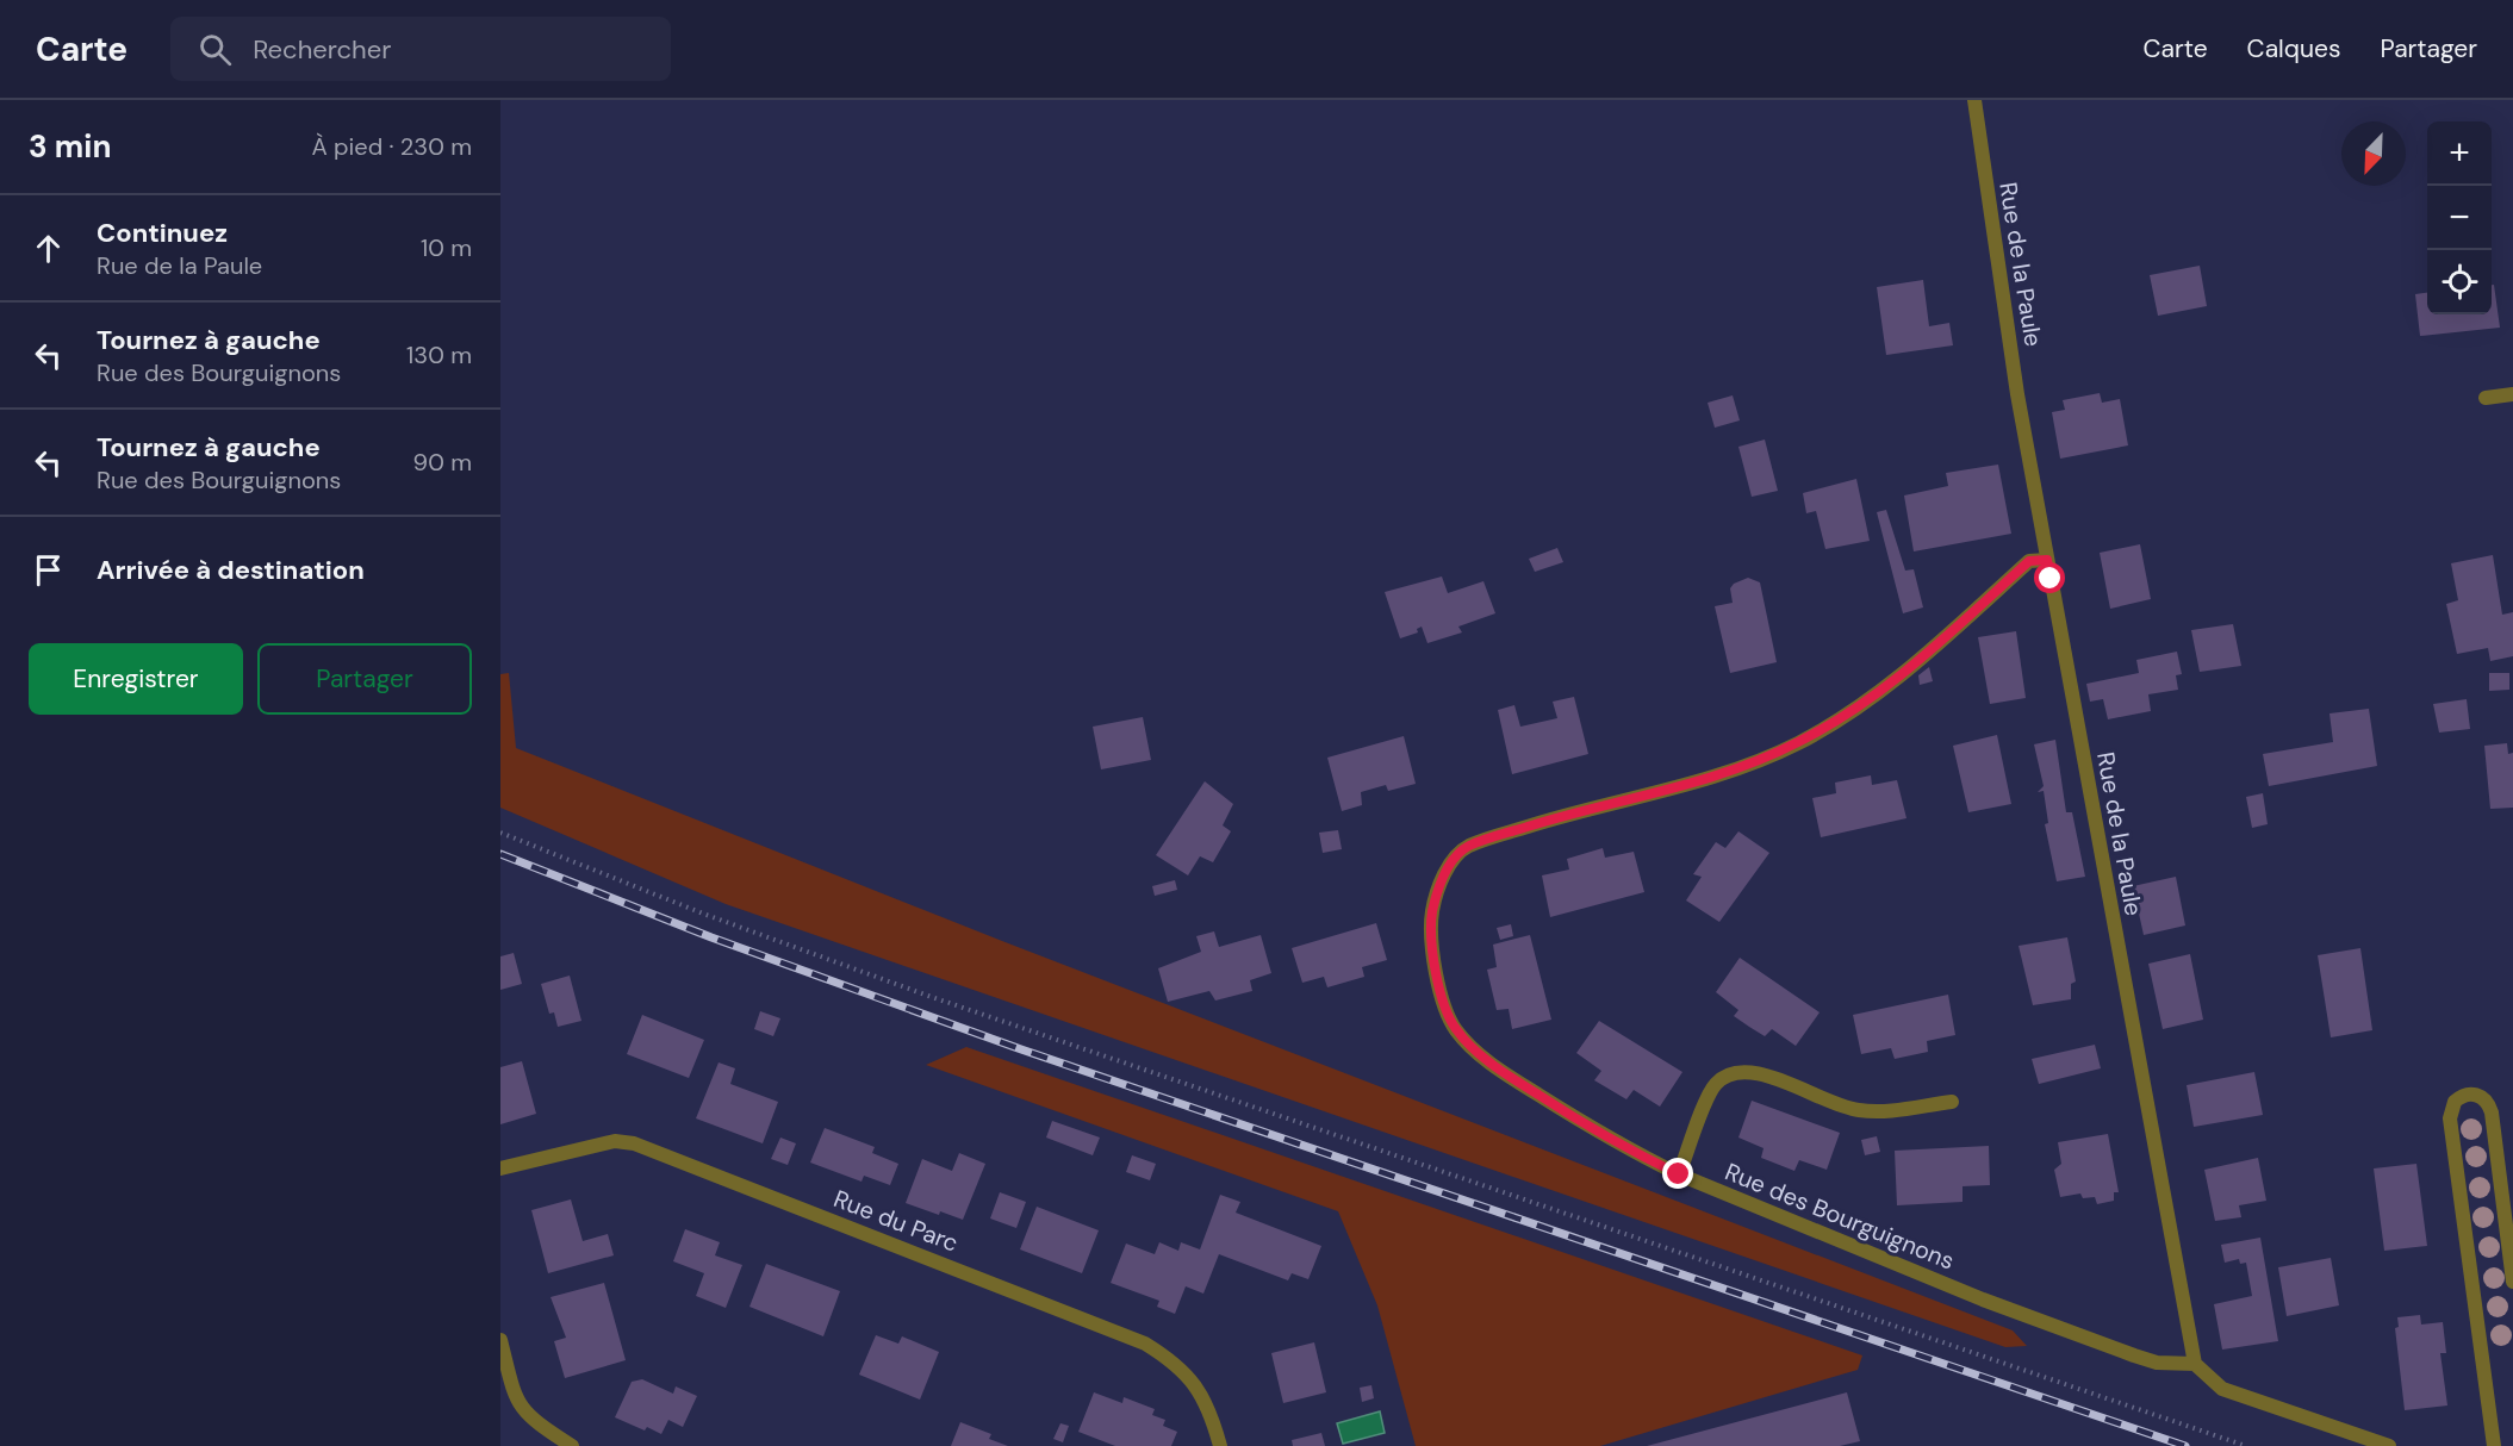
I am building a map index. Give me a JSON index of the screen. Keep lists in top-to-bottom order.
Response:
{
  "streets": {
    "street": ["Rue de la Paule", "Rue des Bourguignons", "Rue du Parc"]
  },
  "crossings": [
    ["Rue de la Paule", "Rue des Bourguignons"]
  ],
  "north": "bottom left",
  "page": {
    "header": "Carte",
    "search": "Rechercher",
    "nav": ["Carte", "Calques", "Partager"],
    "heading": ["3 min", "À pied · 230 m"],
    "map_buttons": ["+", "−"],
    "list": [
      ["Continuez", "Rue de la Paule", "10 m"],
      ["Tournez à gauche", "Rue des Bourguignons", "130 m"],
      ["Tournez à gauche", "Rue des Bourguignons", "90 m"],
      "Arrivée à destination"
    ],
    "buttons": ["Enregistrer", "Partager"]
  }
}
